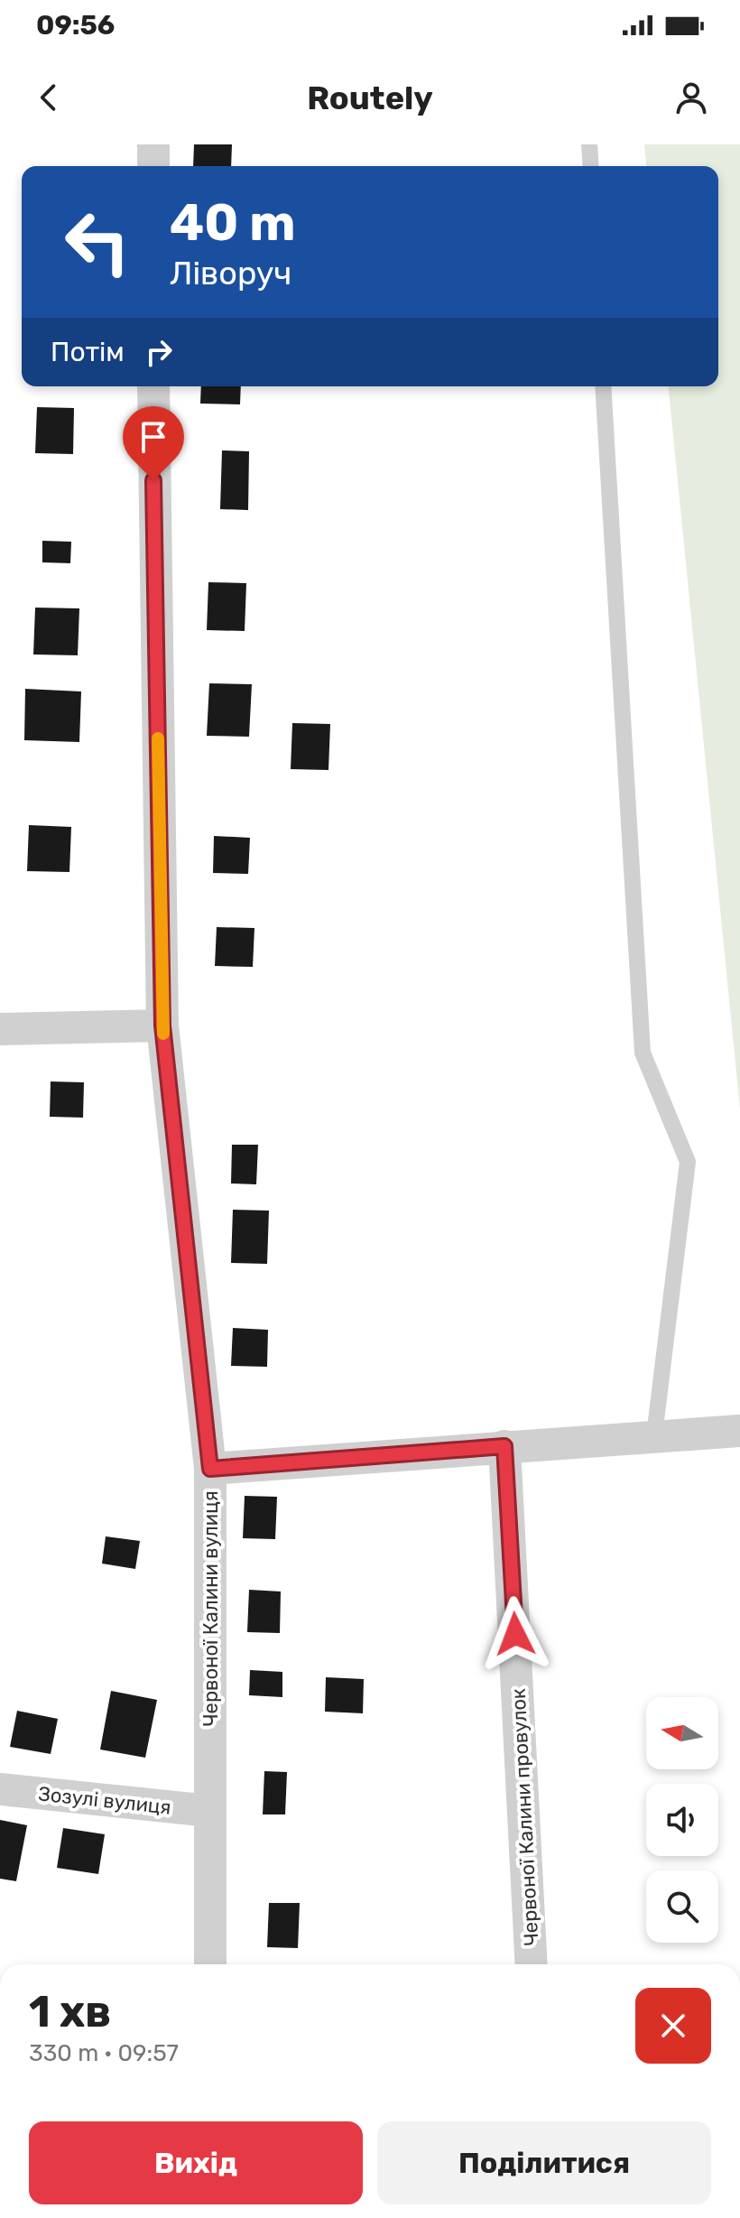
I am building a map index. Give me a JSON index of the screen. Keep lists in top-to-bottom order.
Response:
{
  "streets": {
    "street": ["Червоної Калини вулиця", "Зозулі вулиця", "Червоної Калини провулок"]
  },
  "crossings": [
    ["Червоної Калини вулиця", "Зозулі вулиця"]
  ],
  "north": "left",
  "page": {
    "status": "09:56",
    "header": "Routely",
    "turn": ["40 m", "Ліворуч"],
    "then": "Потім",
    "heading": ["1 хв", "330 m · 09:57"],
    "buttons": ["Вихід", "Поділитися"]
  }
}
